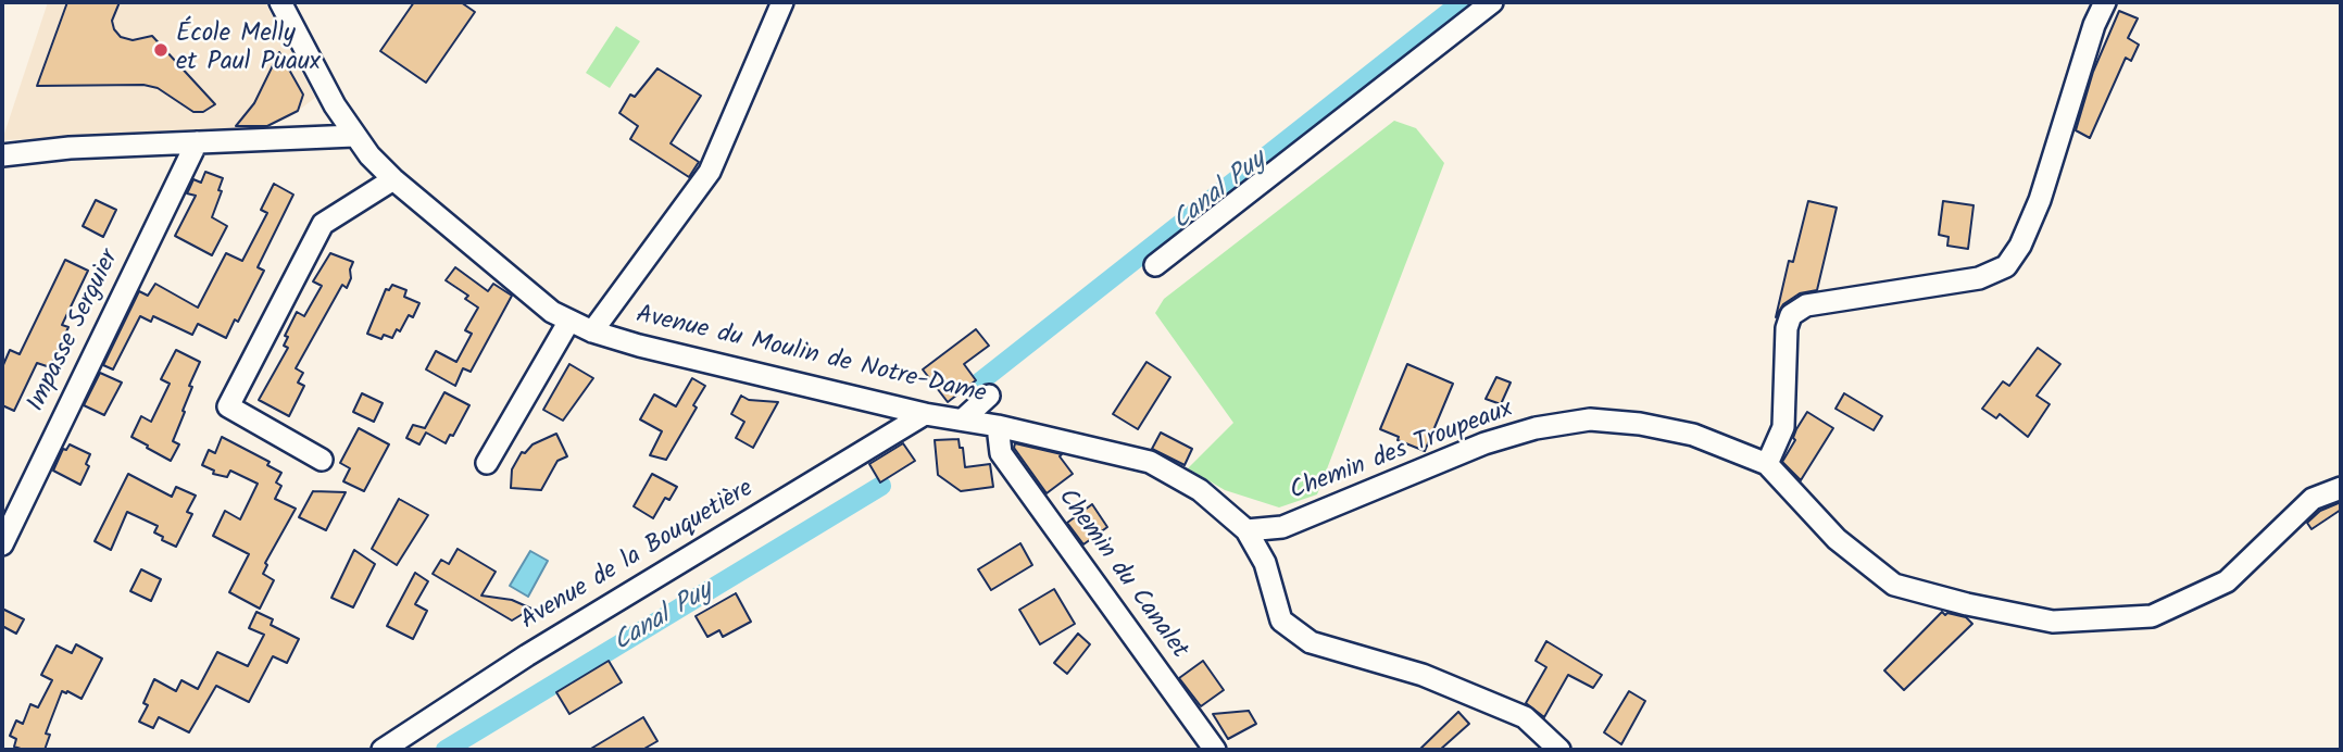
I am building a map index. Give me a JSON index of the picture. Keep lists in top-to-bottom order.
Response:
{
  "streets": {
    "street": [
      "Impasse Serguier",
      "Avenue du Moulin de Notre-Dame",
      "Chemin des Troupeaux",
      "Avenue de la Bouquetière",
      "Chemin du Canalet"
    ]
  },
  "crossings": [
    ["Avenue du Moulin de Notre-Dame", "Chemin des Troupeaux"],
    ["Avenue du Moulin de Notre-Dame", "Avenue de la Bouquetière"],
    ["Avenue du Moulin de Notre-Dame", "Chemin du Canalet"]
  ],
  "water": ["Canal Puy"],
  "places": ["École Melly et Paul Puaux"]
}
